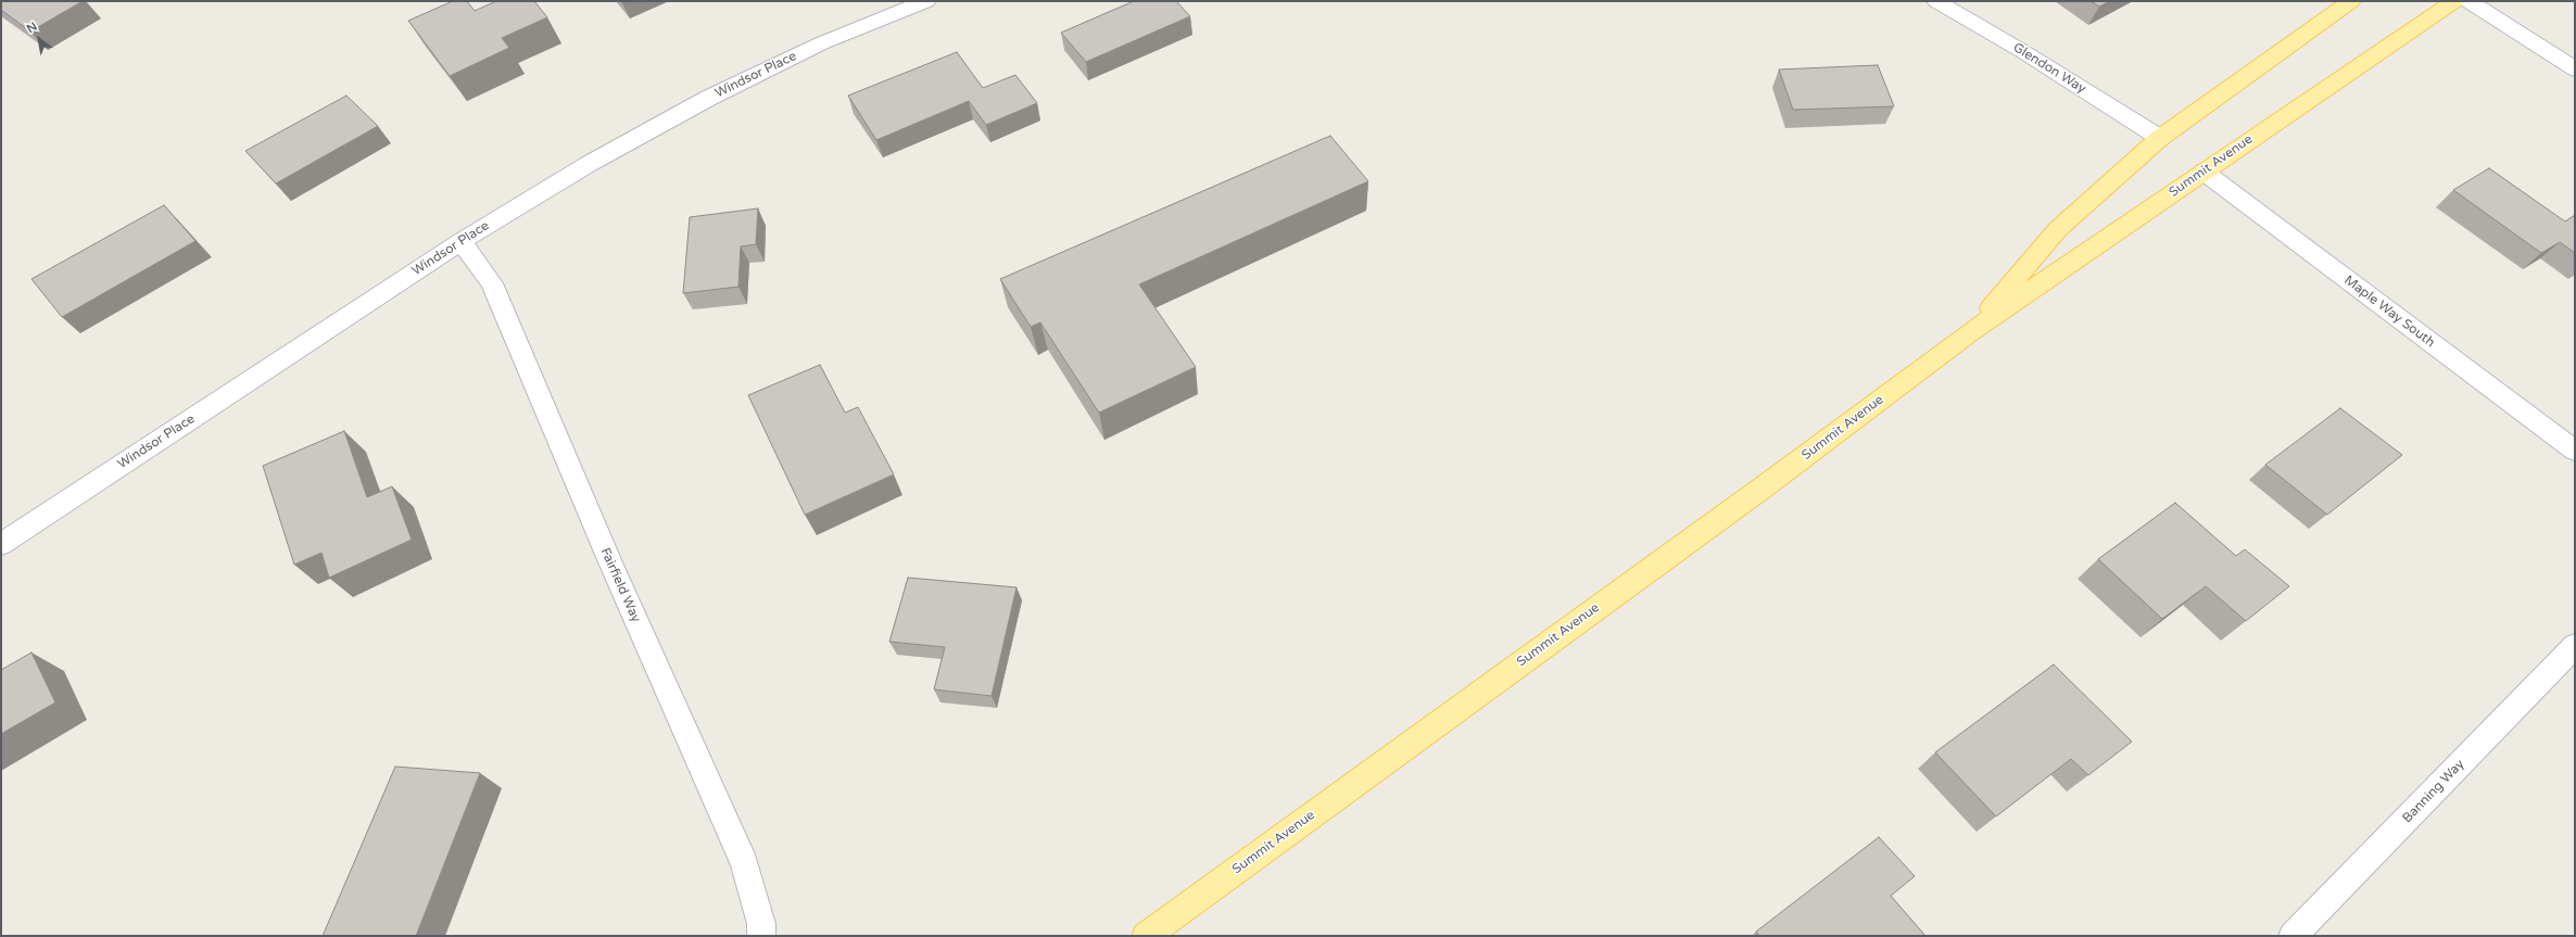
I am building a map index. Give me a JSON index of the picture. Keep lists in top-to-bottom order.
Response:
{
  "streets": {
    "main road": ["Summit Avenue"],
    "street": [
      "Glendon Way",
      "Windsor Place",
      "Maple Way South",
      "Fairfield Way",
      "Banning Way"
    ]
  },
  "crossings": [
    ["Glendon Way", "Summit Avenue"],
    ["Windsor Place", "Fairfield Way"],
    ["Summit Avenue", "Maple Way South"]
  ],
  "north": "top left"
}
